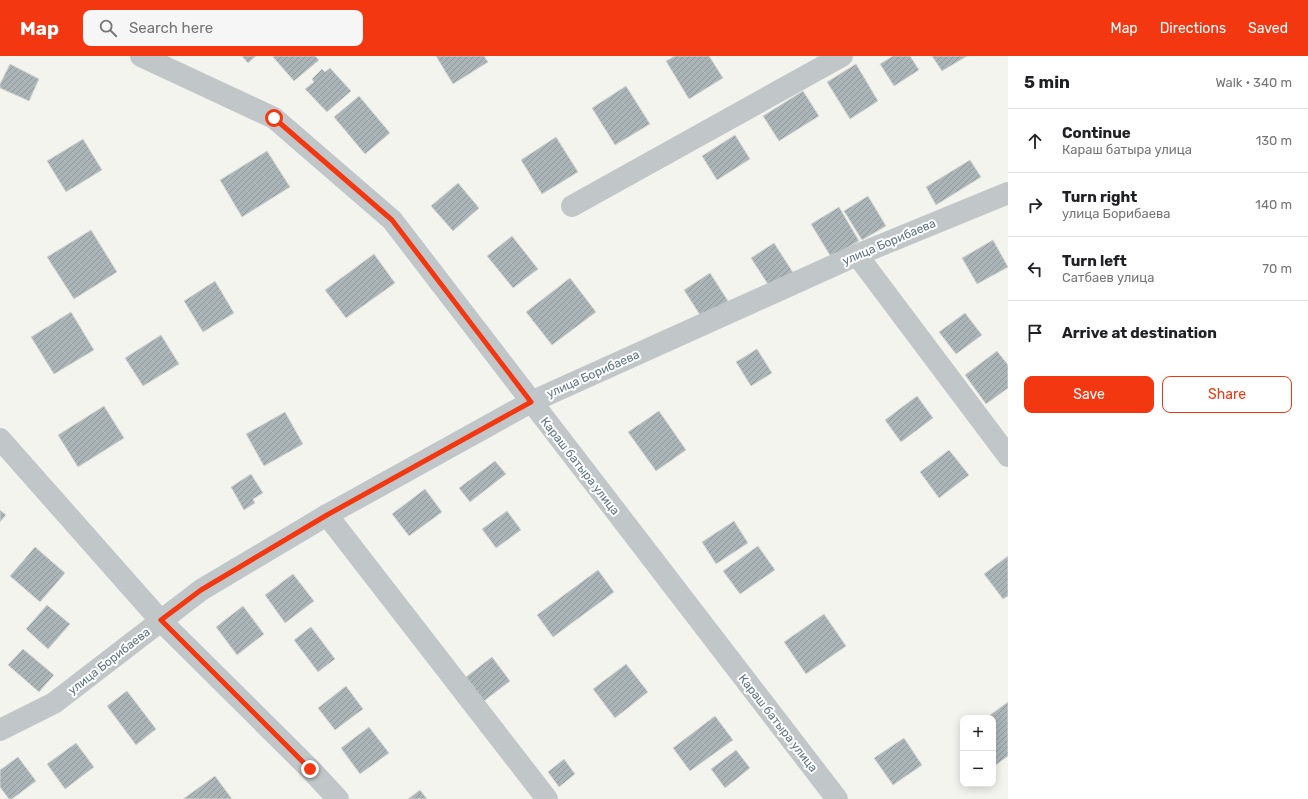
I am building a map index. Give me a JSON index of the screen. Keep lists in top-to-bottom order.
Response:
{
  "streets": {
    "street": ["улица Борибаева", "Караш батыра улица"]
  },
  "crossings": [
    ["улица Борибаева", "Караш батыра улица"]
  ],
  "page": {
    "header": "Map",
    "search": "Search here",
    "nav": ["Map", "Directions", "Saved"],
    "heading": ["5 min", "Walk · 340 m"],
    "list": [
      ["Continue", "Караш батыра улица", "130 m"],
      ["Turn right", "улица Борибаева", "140 m"],
      ["Turn left", "Сатбаев улица", "70 m"],
      "Arrive at destination"
    ],
    "buttons": ["Save", "Share"],
    "map_buttons": ["+", "−"]
  }
}
